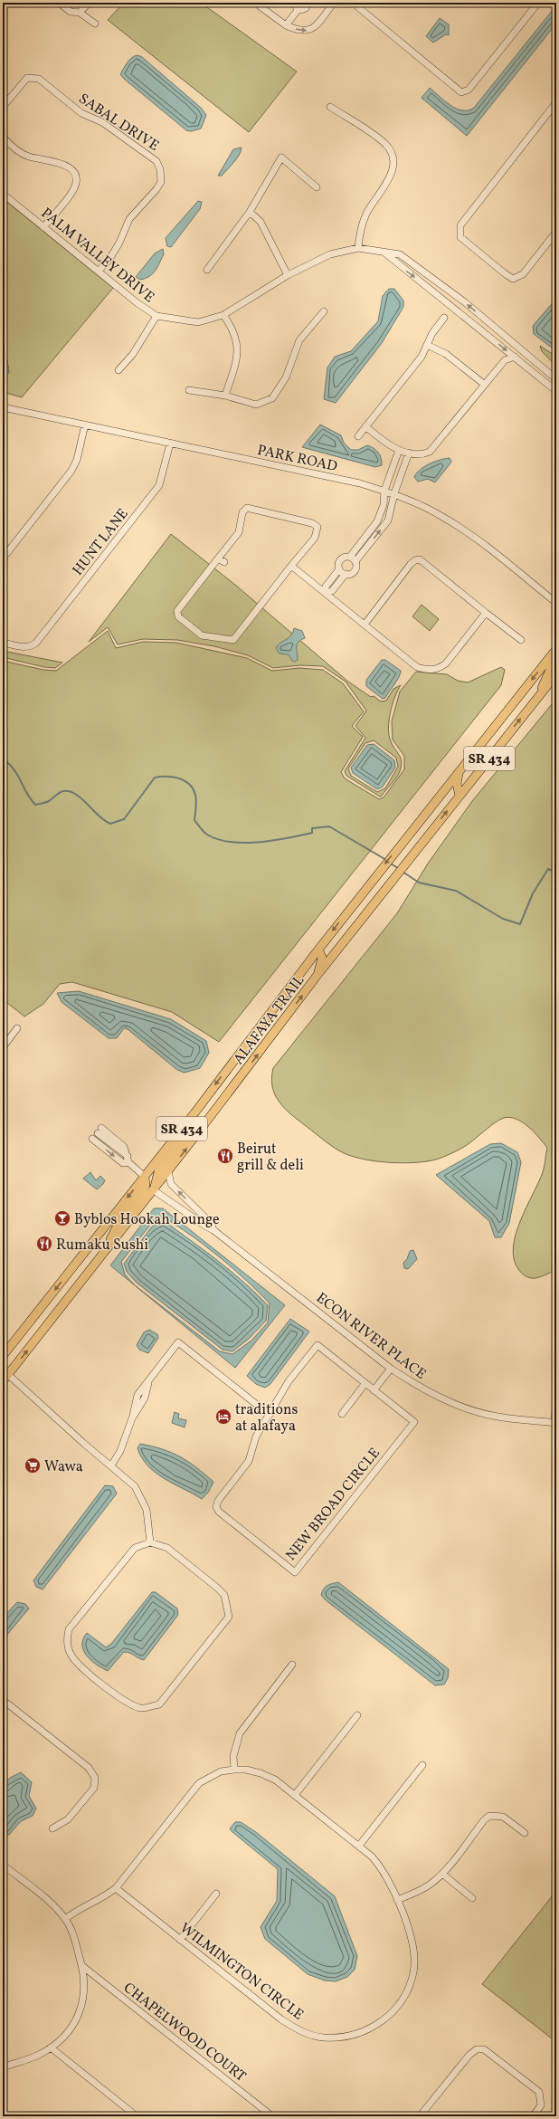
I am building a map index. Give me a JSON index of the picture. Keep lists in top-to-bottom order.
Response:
{
  "streets": {
    "main road": ["SR 434", "ALAFAYA TRAIL"],
    "street": [
      "SABAL DRIVE",
      "PALM VALLEY DRIVE",
      "PARK ROAD",
      "HUNT LANE",
      "ECON RIVER PLACE",
      "NEW BROAD CIRCLE",
      "WILMINGTON CIRCLE",
      "CHAPELWOOD COURT"
    ]
  },
  "crossings": [
    ["SABAL DRIVE", "PALM VALLEY DRIVE"],
    ["PARK ROAD", "HUNT LANE"],
    ["ALAFAYA TRAIL", "ECON RIVER PLACE"]
  ],
  "places": {
    "restaurant": ["Beirut grill & deli", "Rumaku Sushi"],
    "bar": ["Byblos Hookah Lounge"],
    "hotel": ["traditions at alafaya"],
    "supermarket": ["Wawa"]
  }
}
